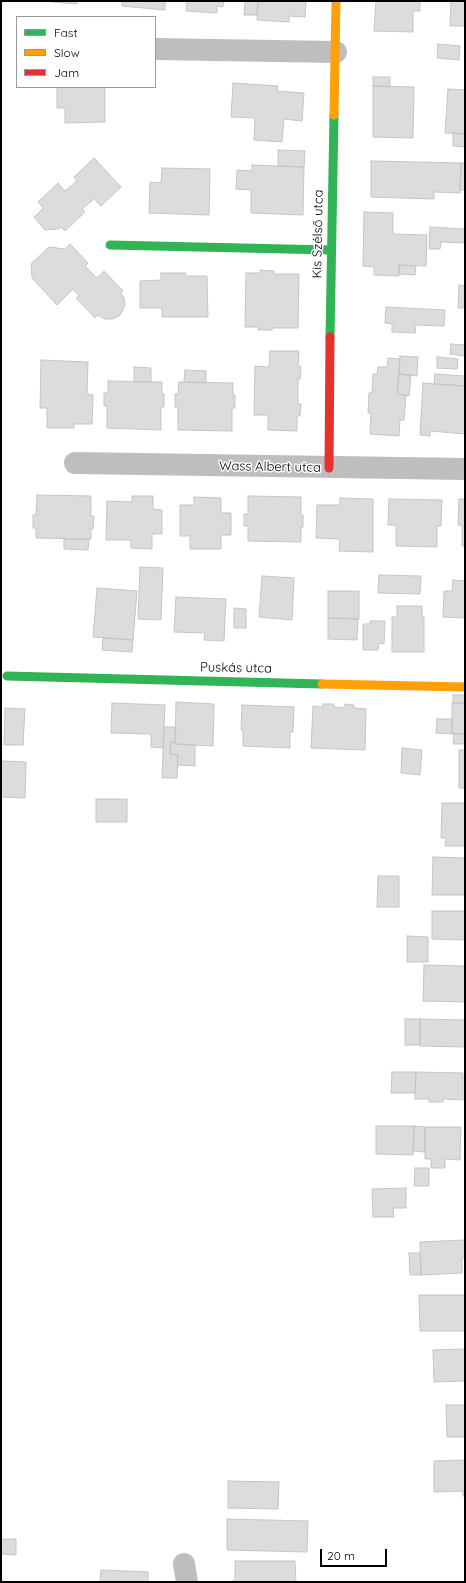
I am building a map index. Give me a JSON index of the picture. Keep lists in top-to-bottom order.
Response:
{
  "streets": {
    "street": ["Kis Szélső utca", "Wass Albert utca", "Puskás utca"]
  },
  "crossings": [
    ["Kis Szélső utca", "Wass Albert utca"]
  ],
  "legend": ["Fast", "Slow", "Jam"],
  "scale_bar": "20 m"
}
